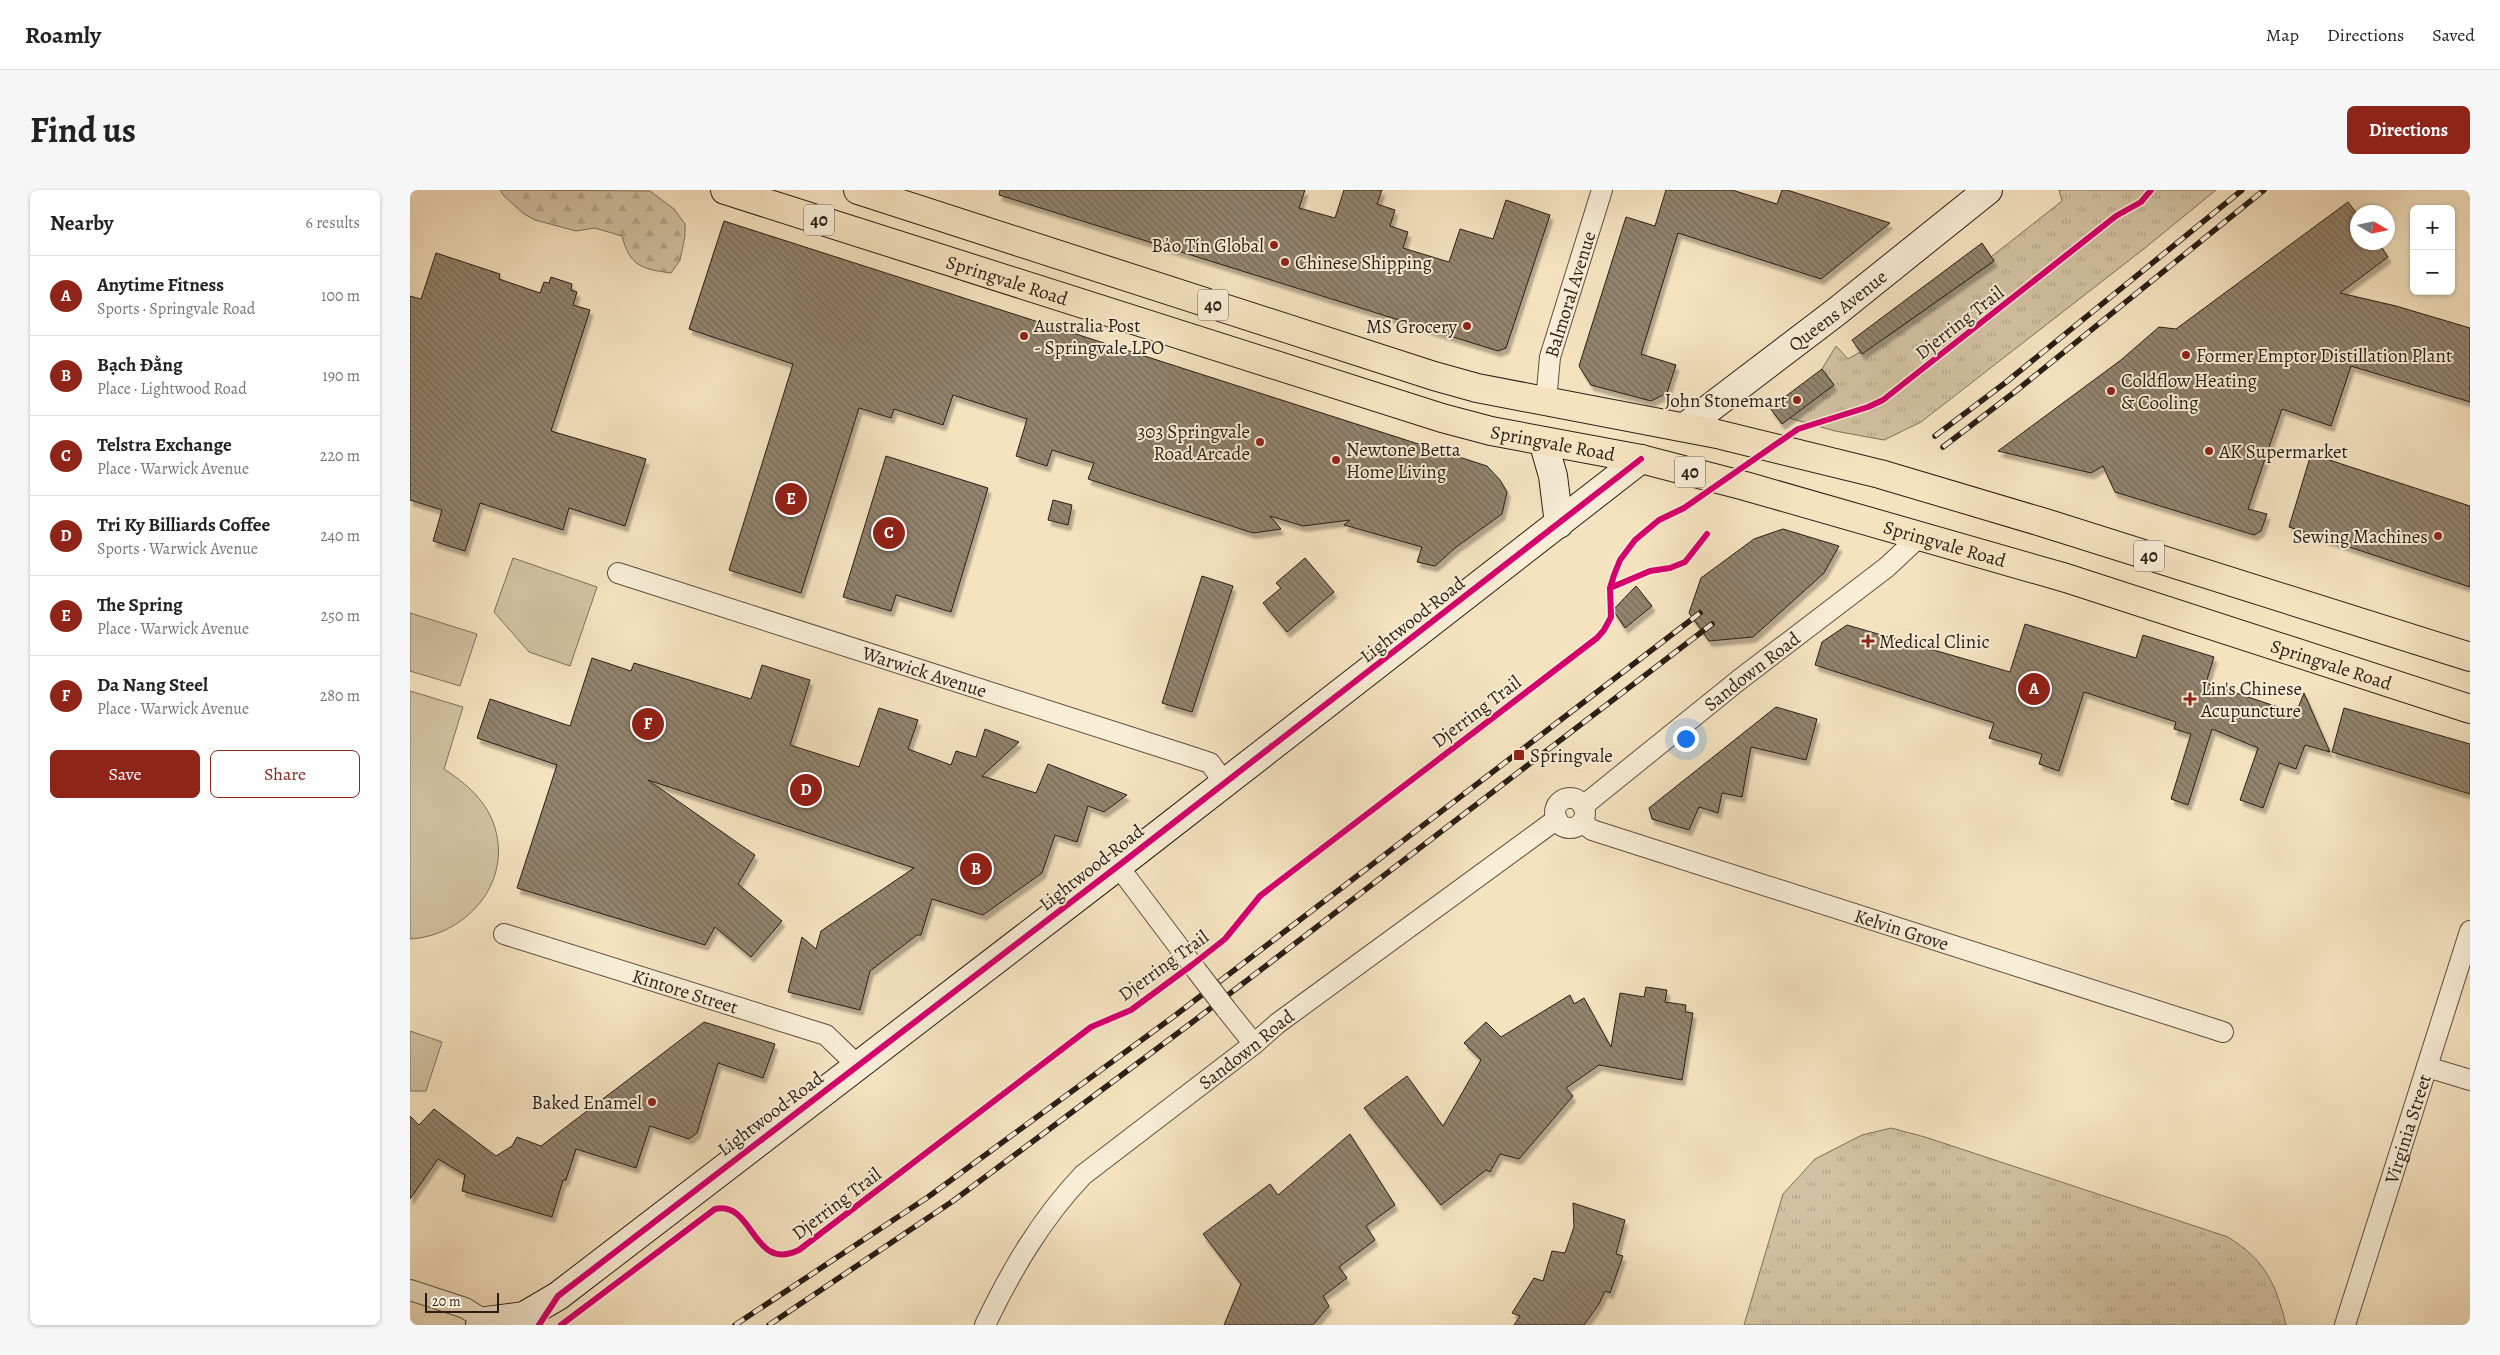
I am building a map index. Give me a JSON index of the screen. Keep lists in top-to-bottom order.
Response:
{
  "streets": {
    "highway": ["40", "Springvale Road"],
    "main road": ["Queens Avenue", "Lightwood Road"],
    "street": [
      "Balmoral Avenue",
      "Sandown Road",
      "Warwick Avenue",
      "Kelvin Grove",
      "Kintore Street",
      "Virginia Street"
    ],
    "cycle path": ["Djerring Trail"]
  },
  "crossings": [
    ["Springvale Road", "Balmoral Avenue"],
    ["Springvale Road", "Queens Avenue"],
    ["Springvale Road", "Lightwood Road"],
    ["Springvale Road", "Sandown Road"],
    ["Lightwood Road", "Warwick Avenue"],
    ["Lightwood Road", "Kintore Street"],
    ["Sandown Road", "Kelvin Grove"]
  ],
  "places": {
    "other": [
      "Bảo Tín Global",
      "Chinese Shipping",
      "MS Grocery",
      "Australia Post - Springvale LPO",
      "Former Emptor Distillation Plant",
      "Coldflow Heating & Cooling",
      "John Stonemart",
      "303 Springvale Road Arcade",
      "AK Supermarket",
      "Newtone Betta Home Living",
      "Sewing Machines",
      "Baked Enamel"
    ],
    "health": ["Medical Clinic", "Lin's Chinese Acupuncture"],
    "transit": ["Springvale"]
  },
  "scale_bar": "20 m",
  "north": "right",
  "page": {
    "header": "Roamly",
    "nav": ["Map", "Directions", "Saved"],
    "title": "Find us",
    "buttons": [
      "Directions",
      ["Save", "Share"]
    ],
    "heading": ["Nearby", "6 results"],
    "map_buttons": ["+", "−"],
    "list": [
      {
        "mark": "A",
        "name": "Anytime Fitness",
        "note": "Sports · Springvale Road",
        "value": "100 m"
      },
      {
        "mark": "B",
        "name": "Bạch Đằng",
        "note": "Place · Lightwood Road",
        "value": "190 m"
      },
      {
        "mark": "C",
        "name": "Telstra Exchange",
        "note": "Place · Warwick Avenue",
        "value": "220 m"
      },
      {
        "mark": "D",
        "name": "Tri Ky Billiards Coffee",
        "note": "Sports · Warwick Avenue",
        "value": "240 m"
      },
      {
        "mark": "E",
        "name": "The Spring",
        "note": "Place · Warwick Avenue",
        "value": "250 m"
      },
      {
        "mark": "F",
        "name": "Da Nang Steel",
        "note": "Place · Warwick Avenue",
        "value": "280 m"
      }
    ],
    "pins": [
      "E",
      "C",
      "A",
      "F",
      "D",
      "B"
    ],
    "scale": "20 m"
  }
}
